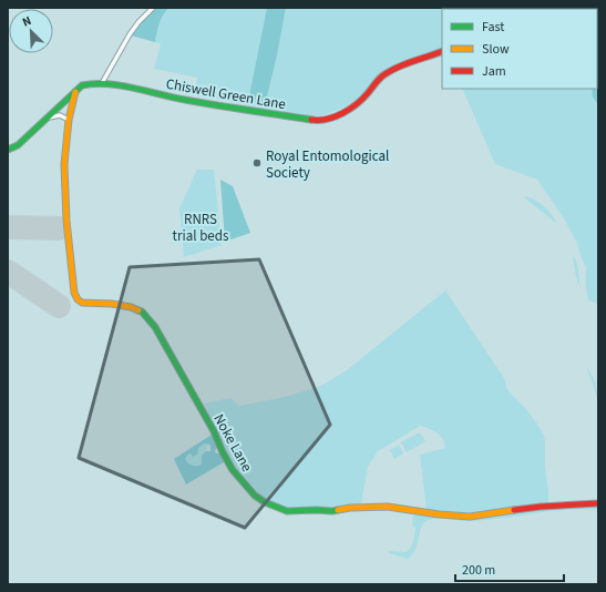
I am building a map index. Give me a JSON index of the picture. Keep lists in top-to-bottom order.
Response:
{
  "streets": {
    "street": ["Chiswell Green Lane", "Noke Lane"]
  },
  "crossings": [
    ["Chiswell Green Lane", "Noke Lane"]
  ],
  "parks": ["RNRS trial beds"],
  "places": ["Royal Entomological Society"],
  "legend": ["Fast", "Slow", "Jam"],
  "scale_bar": "200 m",
  "north": "top left"
}
